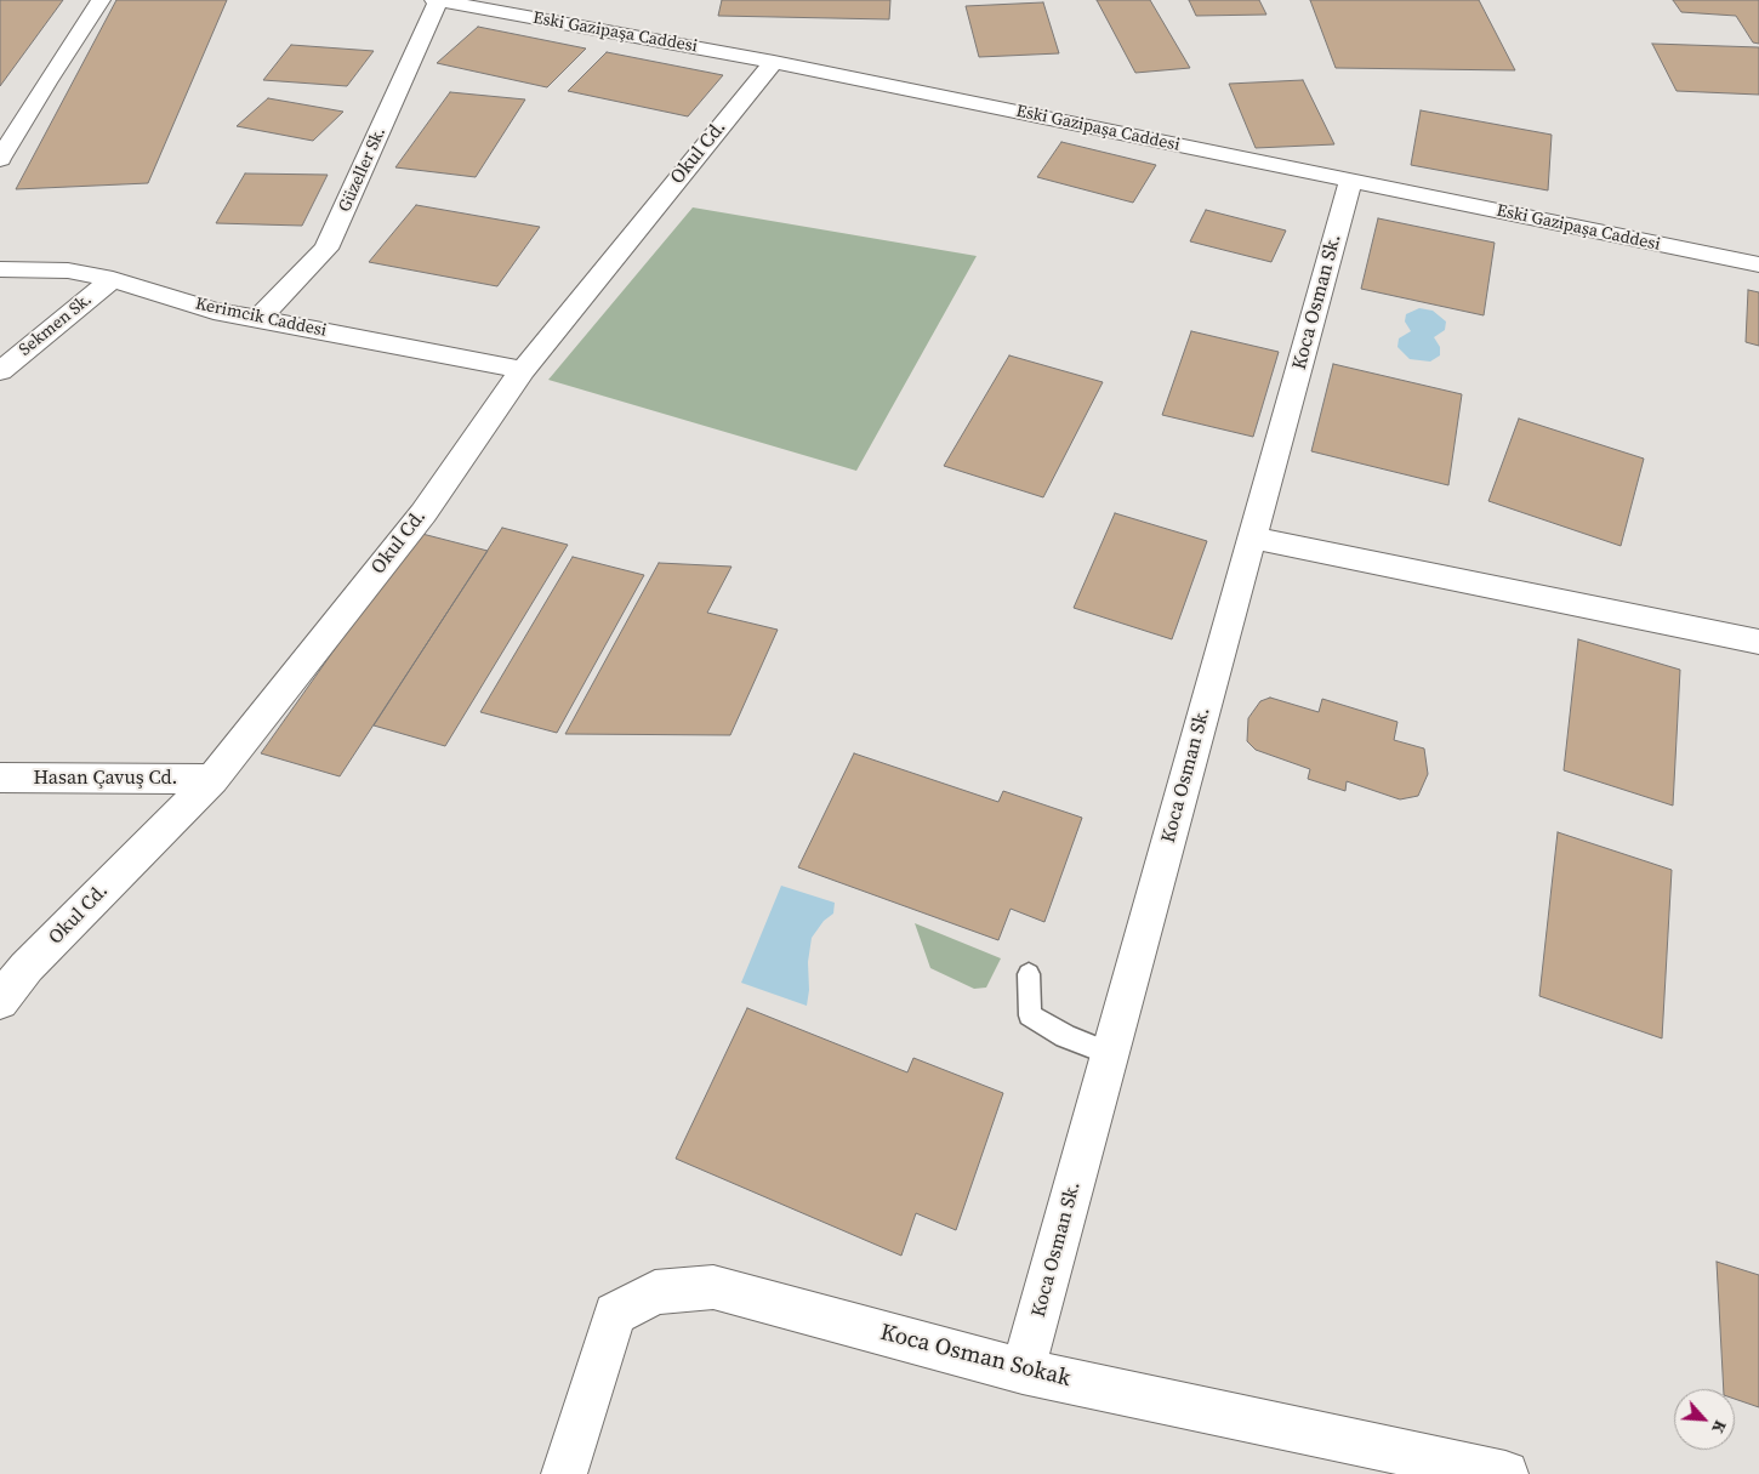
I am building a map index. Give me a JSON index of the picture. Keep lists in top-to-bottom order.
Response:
{
  "streets": {
    "street": [
      "Eski Gazipaşa Caddesi",
      "Okul Cd.",
      "Güzeller Sk.",
      "Koca Osman Sk.",
      "Kerimcik Caddesi",
      "Sekmen Sk.",
      "Hasan Çavuş Cd.",
      "Koca Osman Sokak"
    ]
  },
  "crossings": [
    ["Eski Gazipaşa Caddesi", "Okul Cd."],
    ["Eski Gazipaşa Caddesi", "Güzeller Sk."],
    ["Eski Gazipaşa Caddesi", "Koca Osman Sk."],
    ["Okul Cd.", "Kerimcik Caddesi"],
    ["Okul Cd.", "Hasan Çavuş Cd."],
    ["Güzeller Sk.", "Kerimcik Caddesi"],
    ["Koca Osman Sk.", "Koca Osman Sokak"],
    ["Kerimcik Caddesi", "Sekmen Sk."]
  ],
  "north": "bottom right"
}
